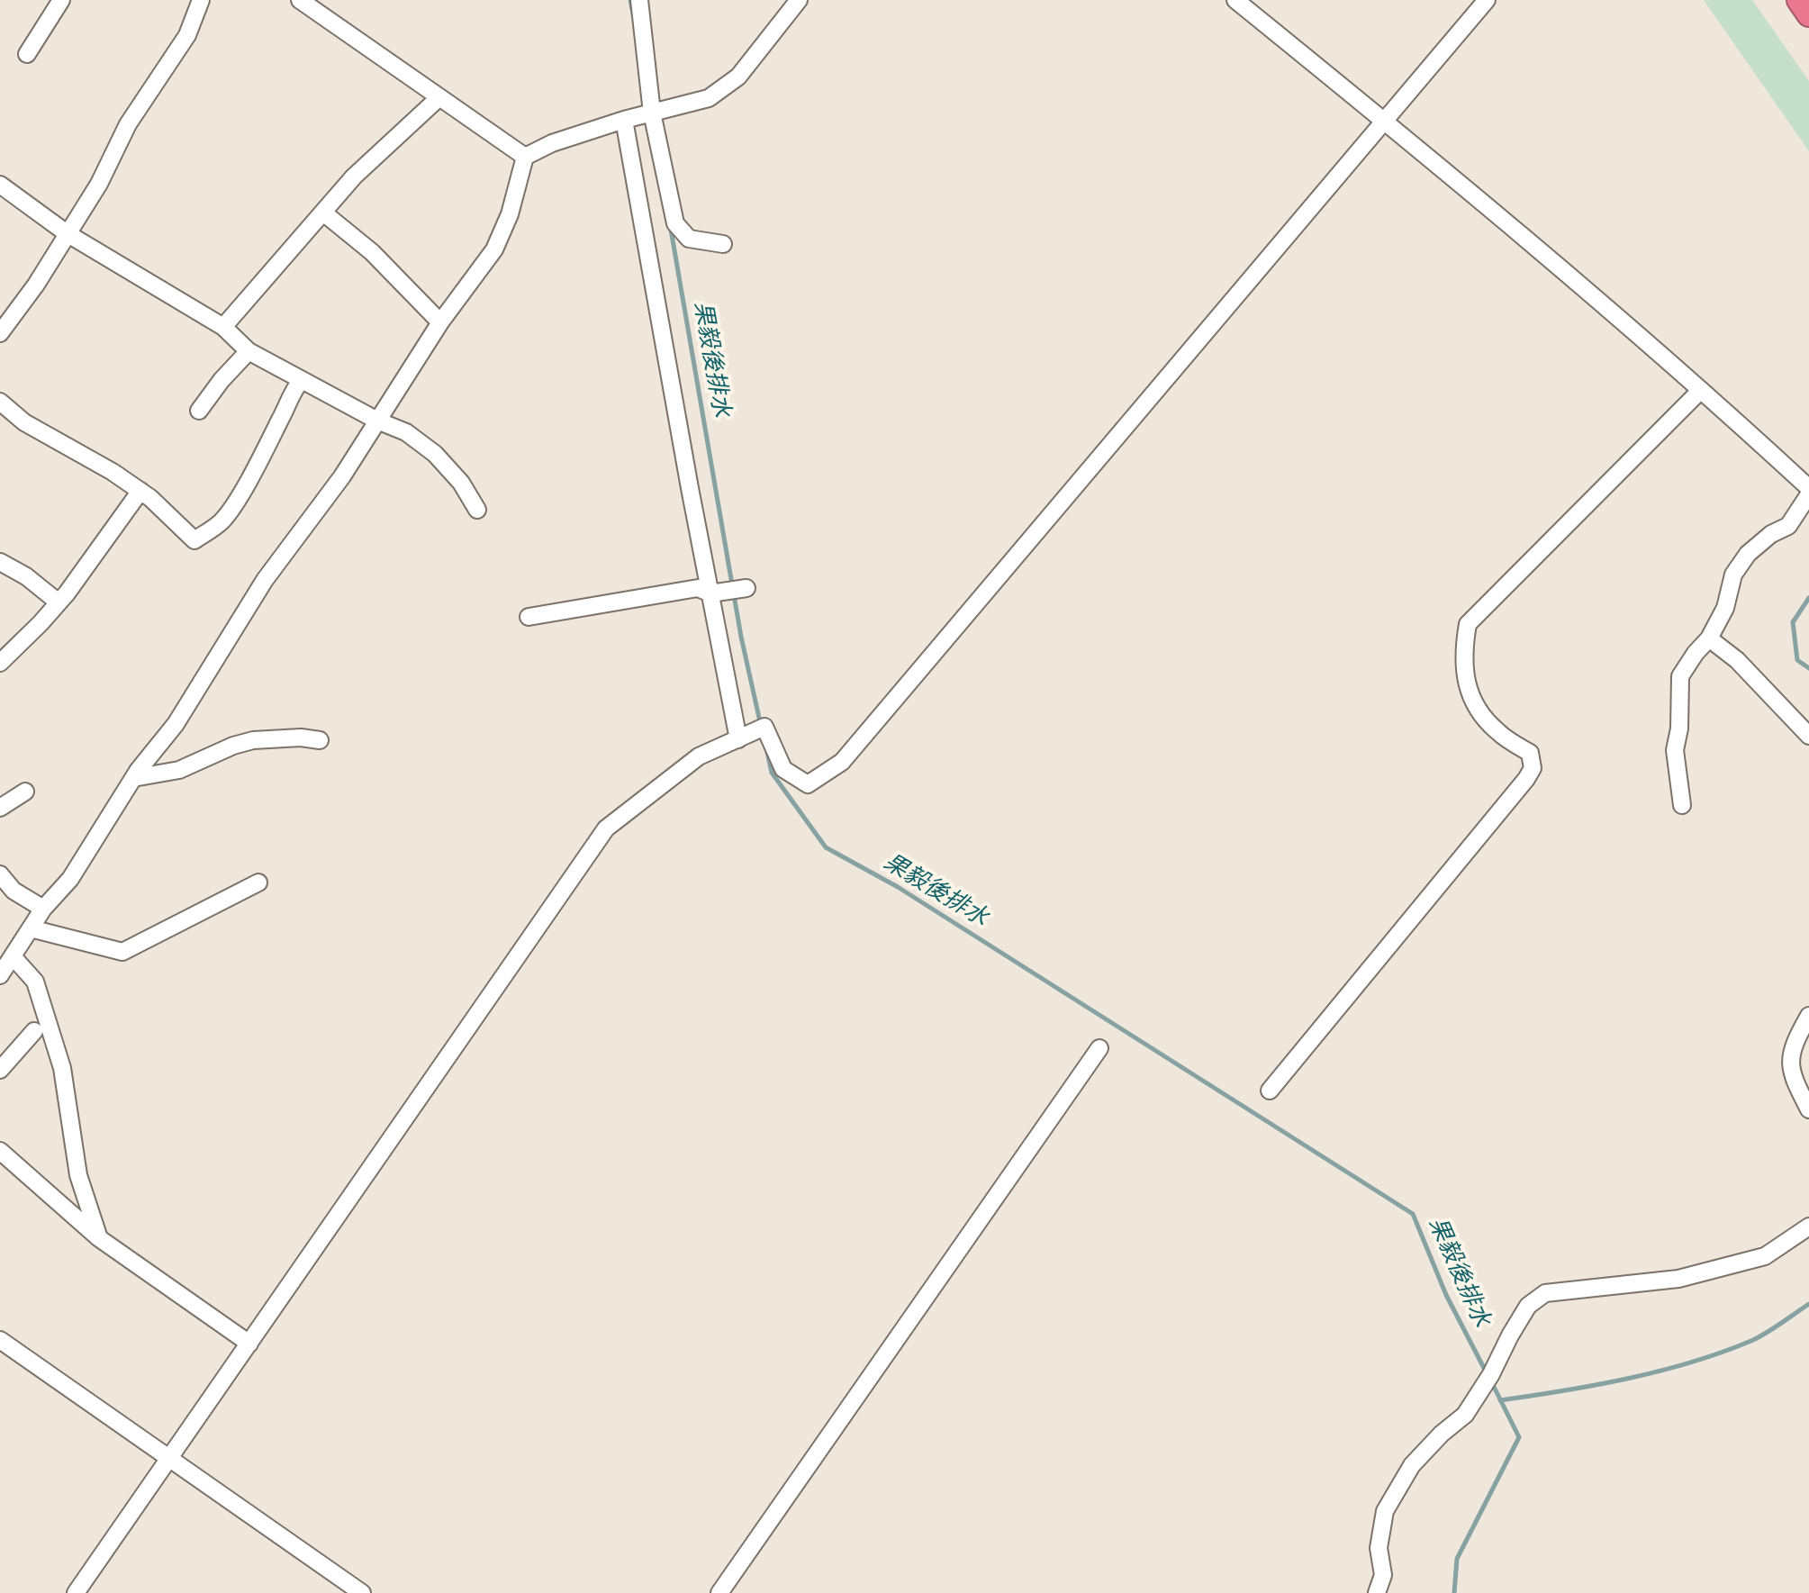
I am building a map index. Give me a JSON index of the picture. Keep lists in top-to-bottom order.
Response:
{
  "water": ["果毅後排水"]
}
